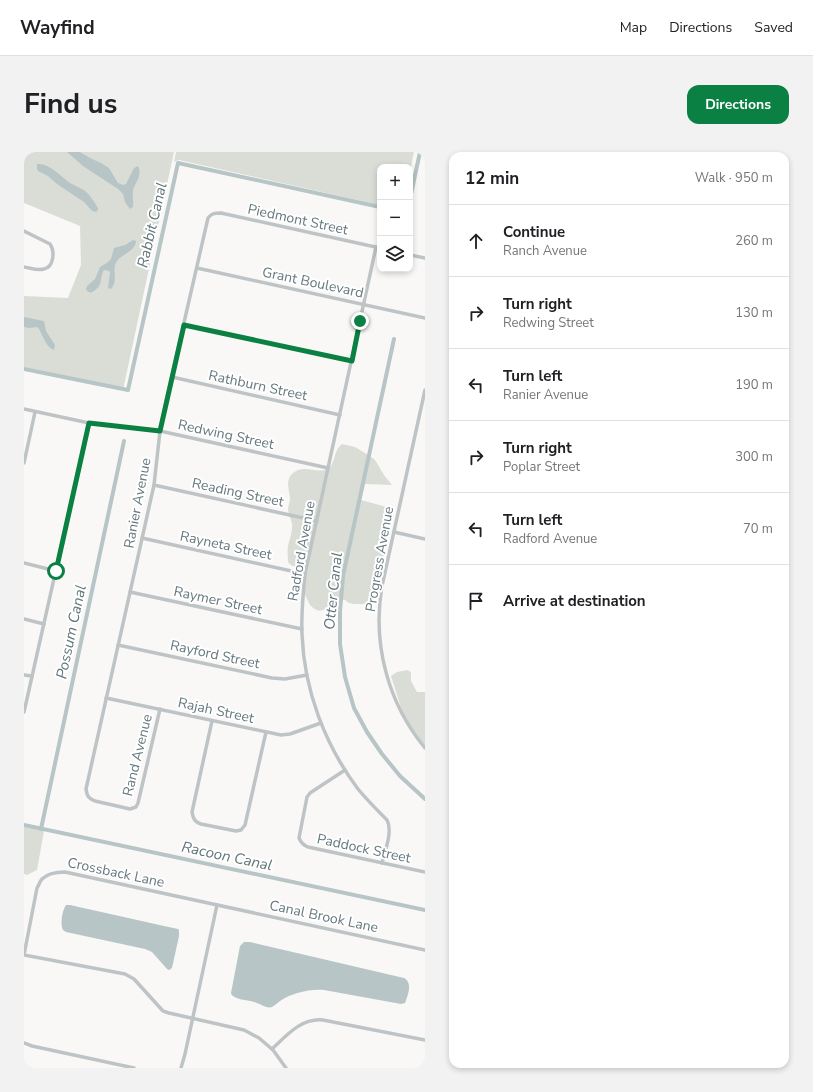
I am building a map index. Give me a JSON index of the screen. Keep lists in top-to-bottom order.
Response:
{
  "streets": {
    "street": [
      "Piedmont Street",
      "Grant Boulevard",
      "Rathburn Street",
      "Redwing Street",
      "Reading Street",
      "Ranier Avenue",
      "Rayneta Street",
      "Radford Avenue",
      "Progress Avenue",
      "Raymer Street",
      "Rayford Street",
      "Rajah Street",
      "Rand Avenue",
      "Paddock Street",
      "Crossback Lane",
      "Canal Brook Lane"
    ]
  },
  "crossings": [
    ["Piedmont Street", "Ranier Avenue"],
    ["Grant Boulevard", "Ranier Avenue"],
    ["Grant Boulevard", "Radford Avenue"],
    ["Rathburn Street", "Ranier Avenue"],
    ["Rathburn Street", "Radford Avenue"],
    ["Redwing Street", "Ranier Avenue"],
    ["Redwing Street", "Radford Avenue"],
    ["Reading Street", "Ranier Avenue"],
    ["Reading Street", "Radford Avenue"],
    ["Ranier Avenue", "Rayneta Street"],
    ["Ranier Avenue", "Raymer Street"],
    ["Ranier Avenue", "Rayford Street"],
    ["Ranier Avenue", "Rajah Street"],
    ["Ranier Avenue", "Rand Avenue"],
    ["Rayneta Street", "Radford Avenue"],
    ["Radford Avenue", "Raymer Street"],
    ["Radford Avenue", "Rayford Street"],
    ["Radford Avenue", "Rajah Street"],
    ["Radford Avenue", "Paddock Street"],
    ["Rajah Street", "Rand Avenue"],
    ["Crossback Lane", "Canal Brook Lane"]
  ],
  "water": [
    "Rabbit Canal",
    "Otter Canal",
    "Possum Canal",
    "Racoon Canal"
  ],
  "page": {
    "header": "Wayfind",
    "nav": ["Map", "Directions", "Saved"],
    "title": "Find us",
    "buttons": "Directions",
    "heading": ["12 min", "Walk · 950 m"],
    "map_buttons": ["+", "−"],
    "list": [
      ["Continue", "Ranch Avenue", "260 m"],
      ["Turn right", "Redwing Street", "130 m"],
      ["Turn left", "Ranier Avenue", "190 m"],
      ["Turn right", "Poplar Street", "300 m"],
      ["Turn left", "Radford Avenue", "70 m"],
      "Arrive at destination"
    ]
  }
}
